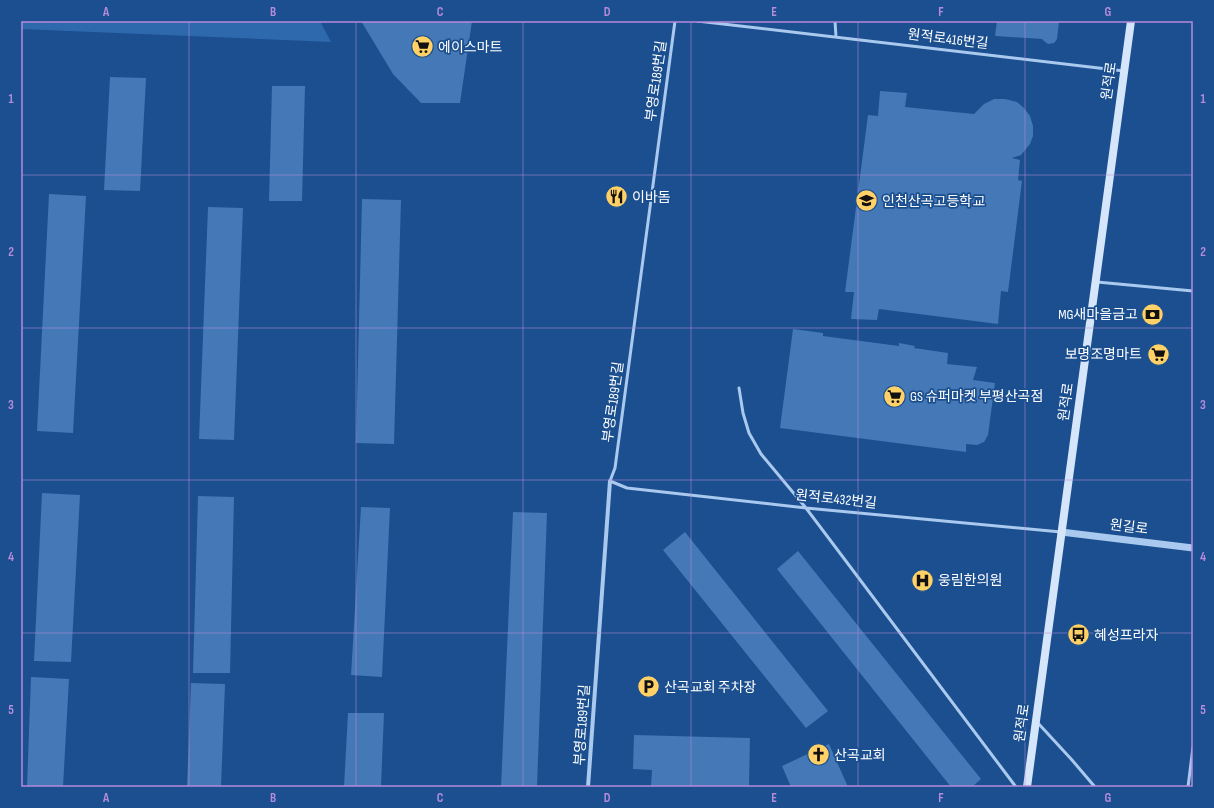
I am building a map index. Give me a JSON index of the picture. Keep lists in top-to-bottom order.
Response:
{
  "streets": {
    "main road": ["원적로"],
    "street": ["부영로189번길", "원길로"],
    "lane": ["원적로416번길", "원적로432번길"]
  },
  "crossings": [
    ["원적로416번길", "원적로"],
    ["부영로189번길", "원적로432번길"],
    ["원적로", "원적로432번길"],
    ["원적로", "원길로"],
    ["원적로432번길", "원길로"]
  ],
  "places": {
    "supermarket": ["에이스마트", "보명조명마트", "GS 슈퍼마켓 부평산곡점"],
    "restaurant": ["이바돔"],
    "school or university": ["인천산곡고등학교"],
    "bank": ["MG새마을금고"],
    "hospital": ["웅림한의원"],
    "bus stop": ["혜성프라자"],
    "parking": ["산곡교회 주차장"],
    "church": ["산곡교회"]
  },
  "grid": {
    "columns": [
      "A",
      "B",
      "C",
      "D",
      "E",
      "F",
      "G"
    ],
    "rows": [
      "1",
      "2",
      "3",
      "4",
      "5"
    ]
  }
}
